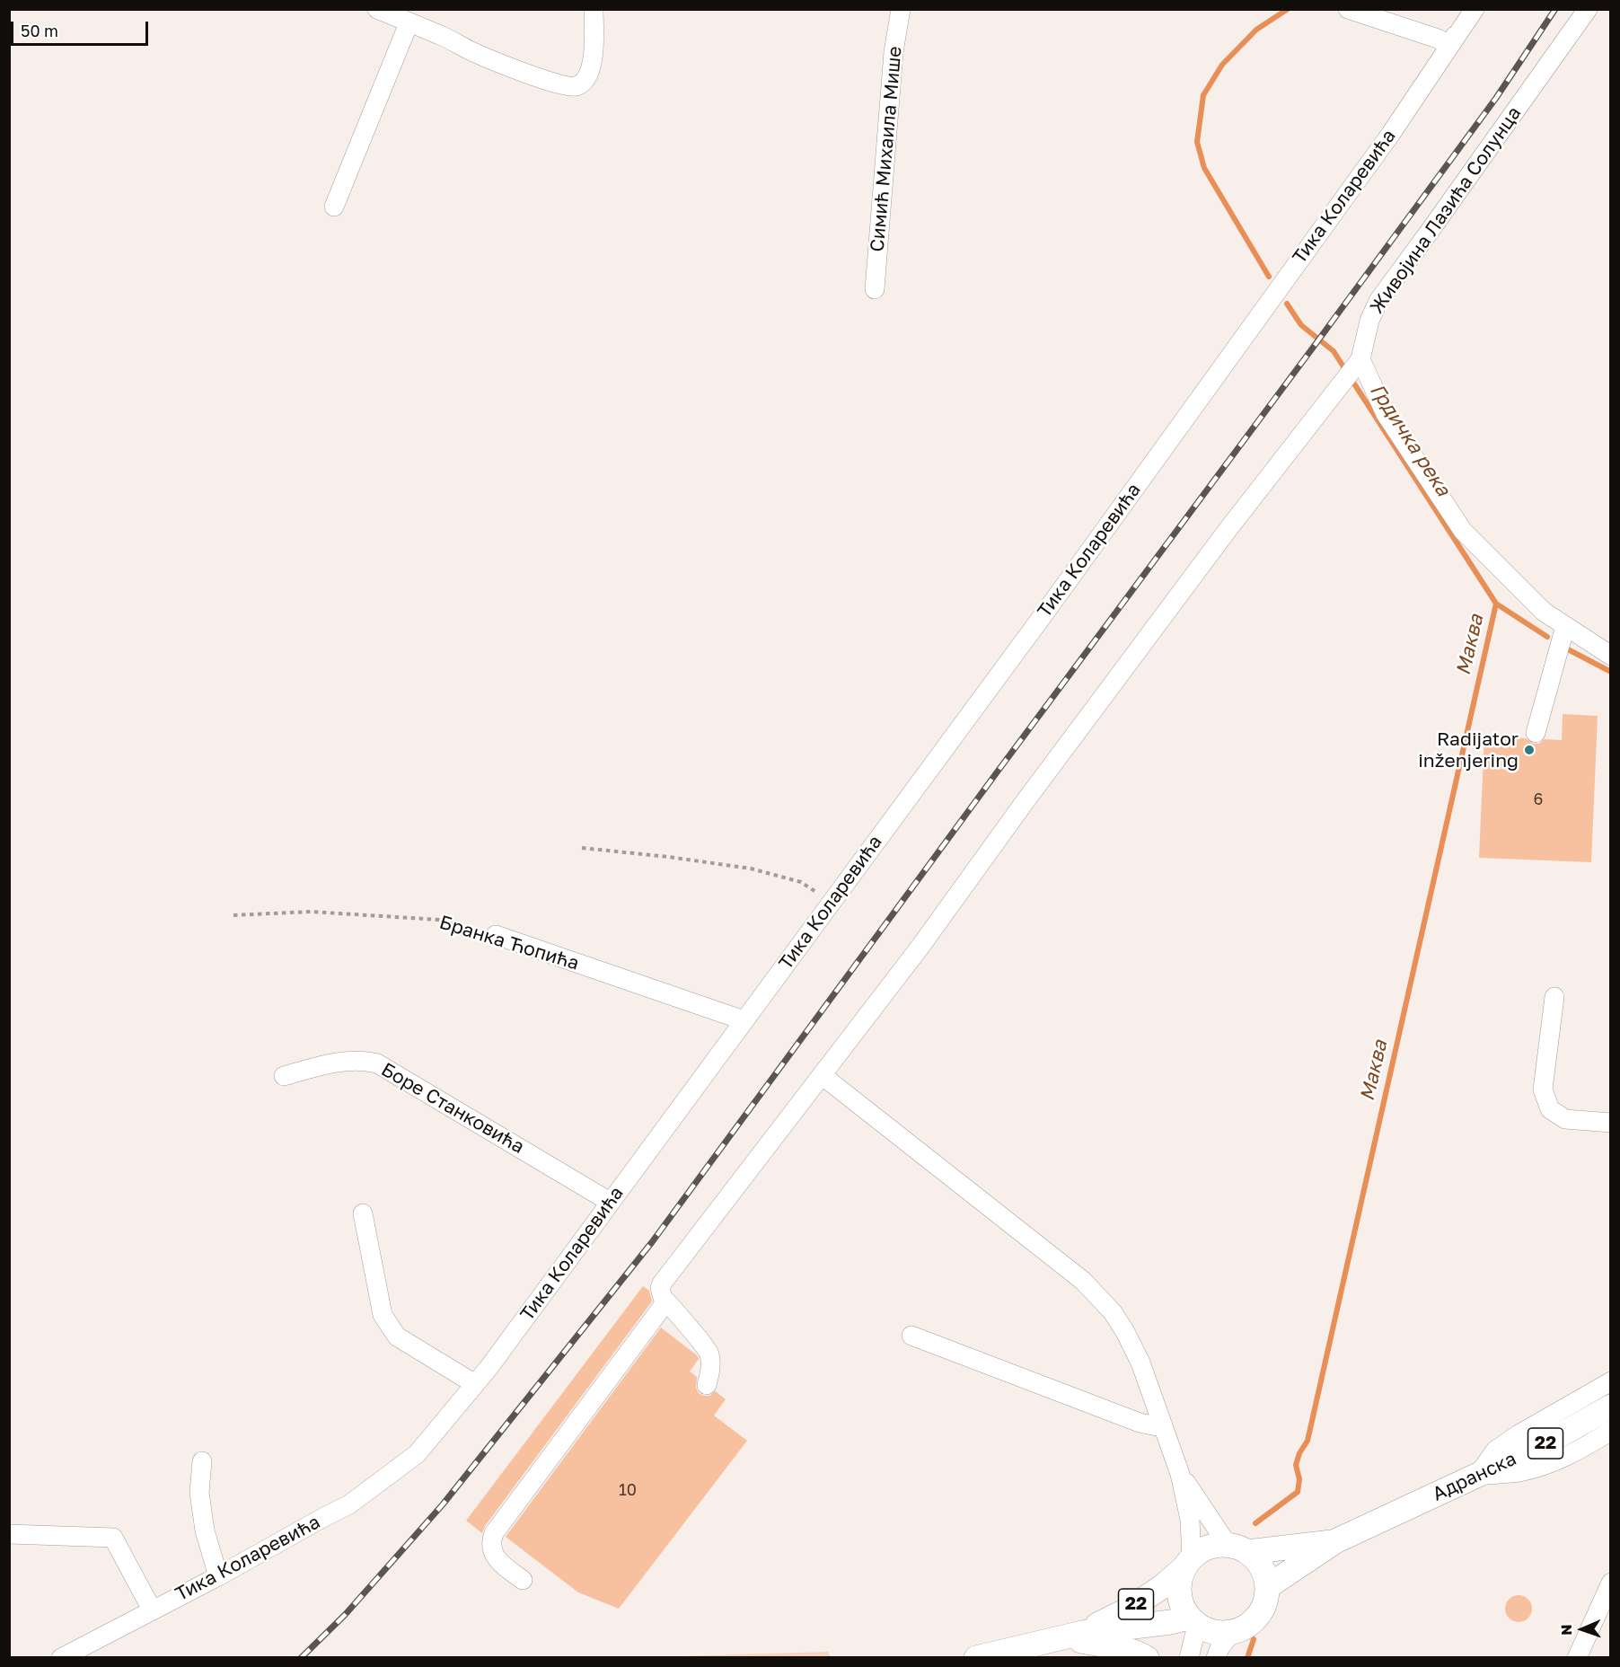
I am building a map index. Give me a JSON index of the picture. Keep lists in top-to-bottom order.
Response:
{
  "streets": {
    "main road": ["22", "Адранска"],
    "street": [
      "Симић Михаила Мише",
      "Тика Коларевића",
      "Живојина Лазића Солунца",
      "Бранка Ћопића",
      "Боре Станковића"
    ]
  },
  "crossings": [
    ["Тика Коларевића", "Бранка Ћопића"],
    ["Тика Коларевића", "Боре Станковића"],
    ["22", "Адранска"]
  ],
  "water": ["Грдичка река", "Маква"],
  "places": ["Radijator inženjering"],
  "house_numbers": ["6", "10"],
  "scale_bar": "50 m",
  "north": "left"
}
